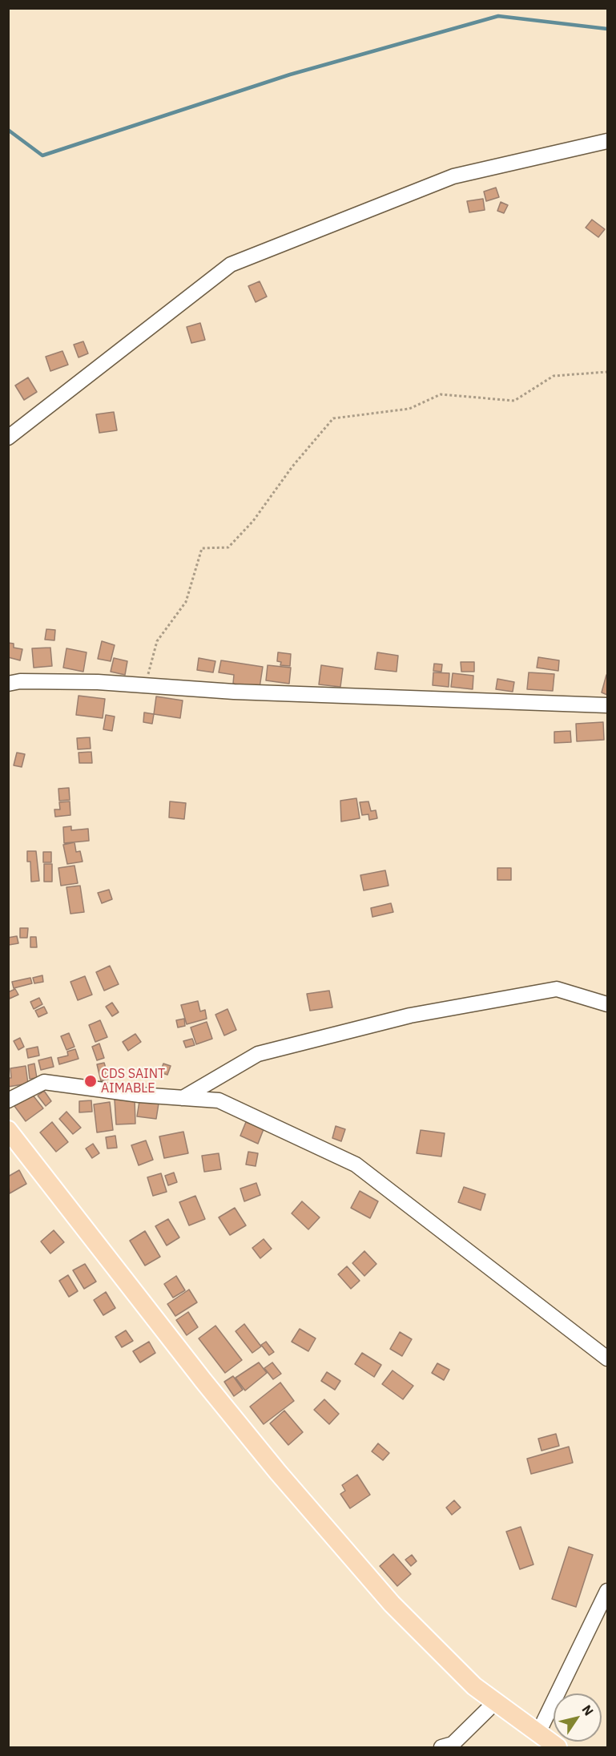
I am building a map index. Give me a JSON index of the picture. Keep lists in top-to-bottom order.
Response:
{
  "places": ["CDS SAINT AIMABLE"],
  "north": "top right"
}
